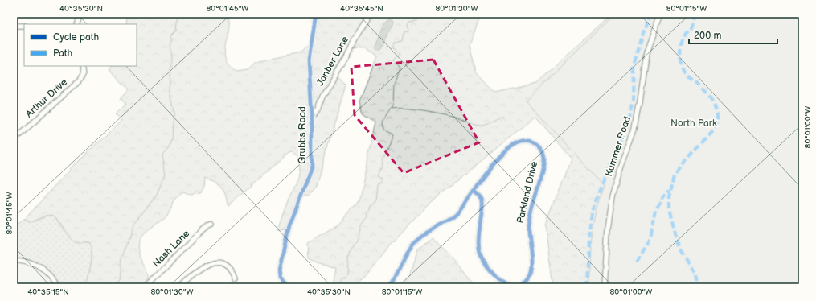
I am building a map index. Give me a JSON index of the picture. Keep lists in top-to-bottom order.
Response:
{
  "streets": {
    "street": [
      "Janber Lane",
      "Arthur Drive",
      "Grubbs Road",
      "Kummer Road",
      "Parkland Drive",
      "Nash Lane"
    ]
  },
  "crossings": [
    ["Janber Lane", "Grubbs Road"]
  ],
  "parks": ["North Park"],
  "legend": ["Cycle path", "Path"],
  "scale_bar": "200 m",
  "coordinates": [
    "40°35'30\"N",
    "80°01'45\"W",
    "40°35'45\"N",
    "80°01'30\"W",
    "80°01'15\"W",
    "80°01'00\"W",
    "40°35'15\"N"
  ]
}
